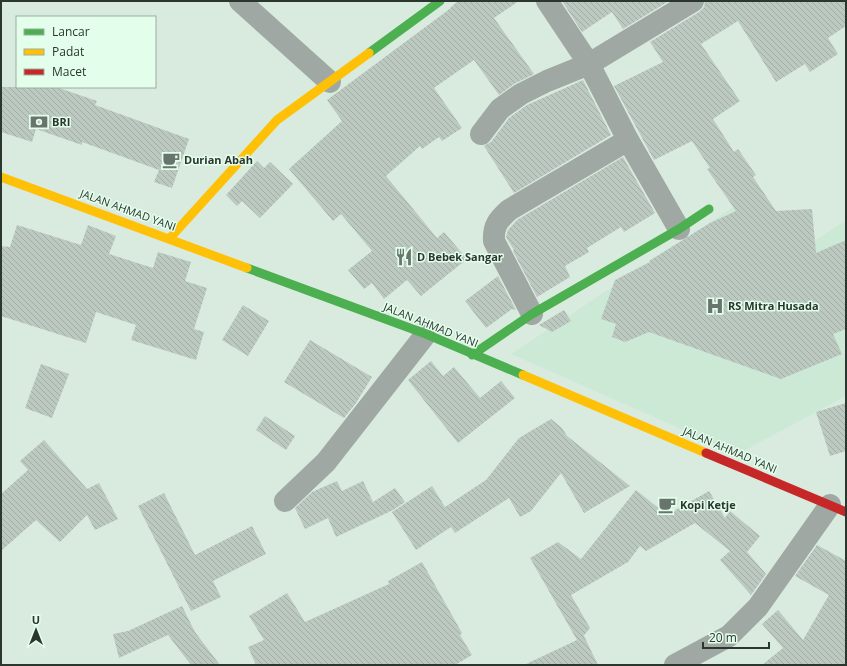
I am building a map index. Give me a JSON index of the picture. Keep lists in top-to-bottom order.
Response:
{
  "streets": {
    "main road": ["JALAN AHMAD YANI"]
  },
  "places": {
    "bank": ["BRI"],
    "cafe": ["Durian Abah", "Kopi Ketje"],
    "restaurant": ["D Bebek Sangar"],
    "hospital": ["RS Mitra Husada"]
  },
  "legend": ["Lancar", "Padat", "Macet"],
  "scale_bar": "20 m",
  "north": "top"
}
